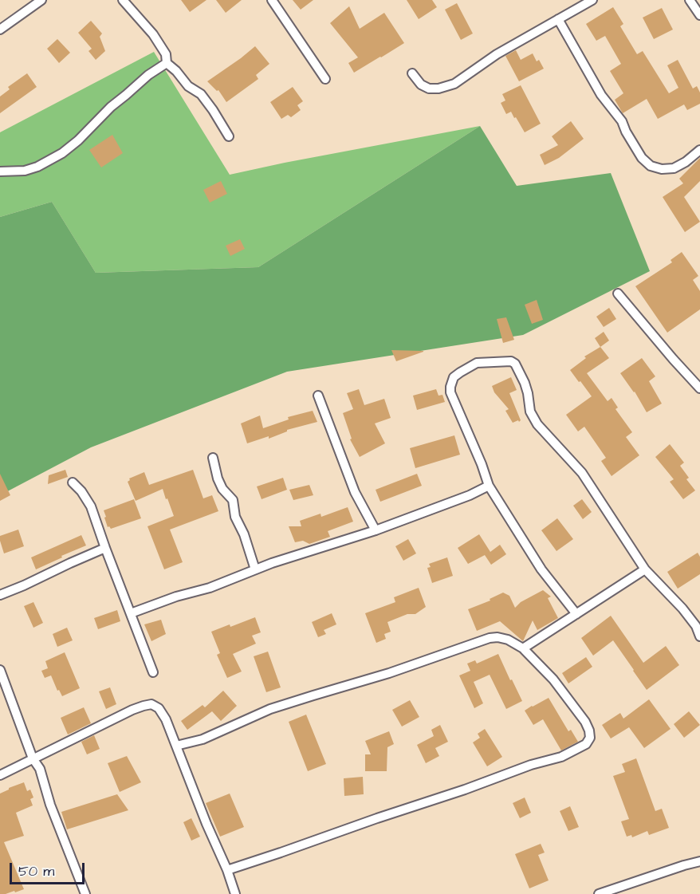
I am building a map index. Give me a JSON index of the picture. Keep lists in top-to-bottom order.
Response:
{
  "scale_bar": "50 m"
}
